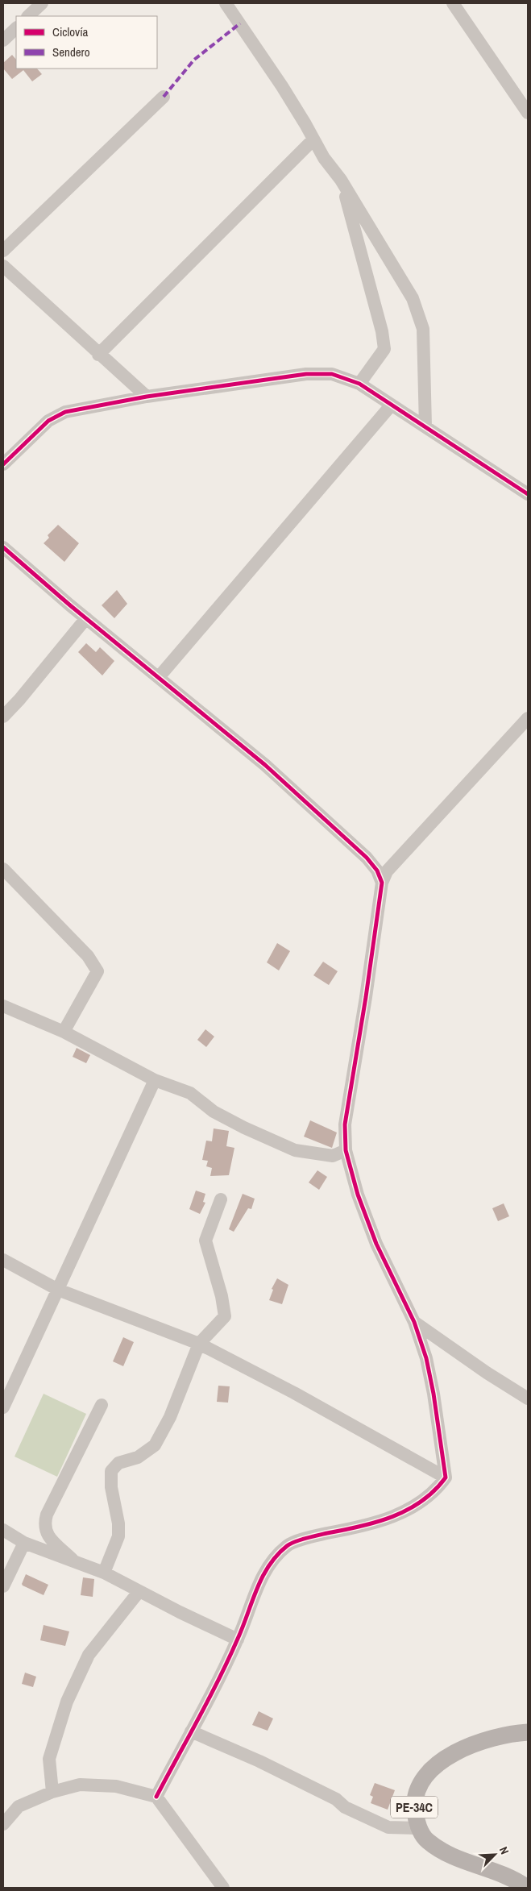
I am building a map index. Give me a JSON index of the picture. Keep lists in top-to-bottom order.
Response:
{
  "streets": {
    "main road": ["PE-34C"]
  },
  "legend": ["Ciclovía", "Sendero"],
  "north": "top right"
}
